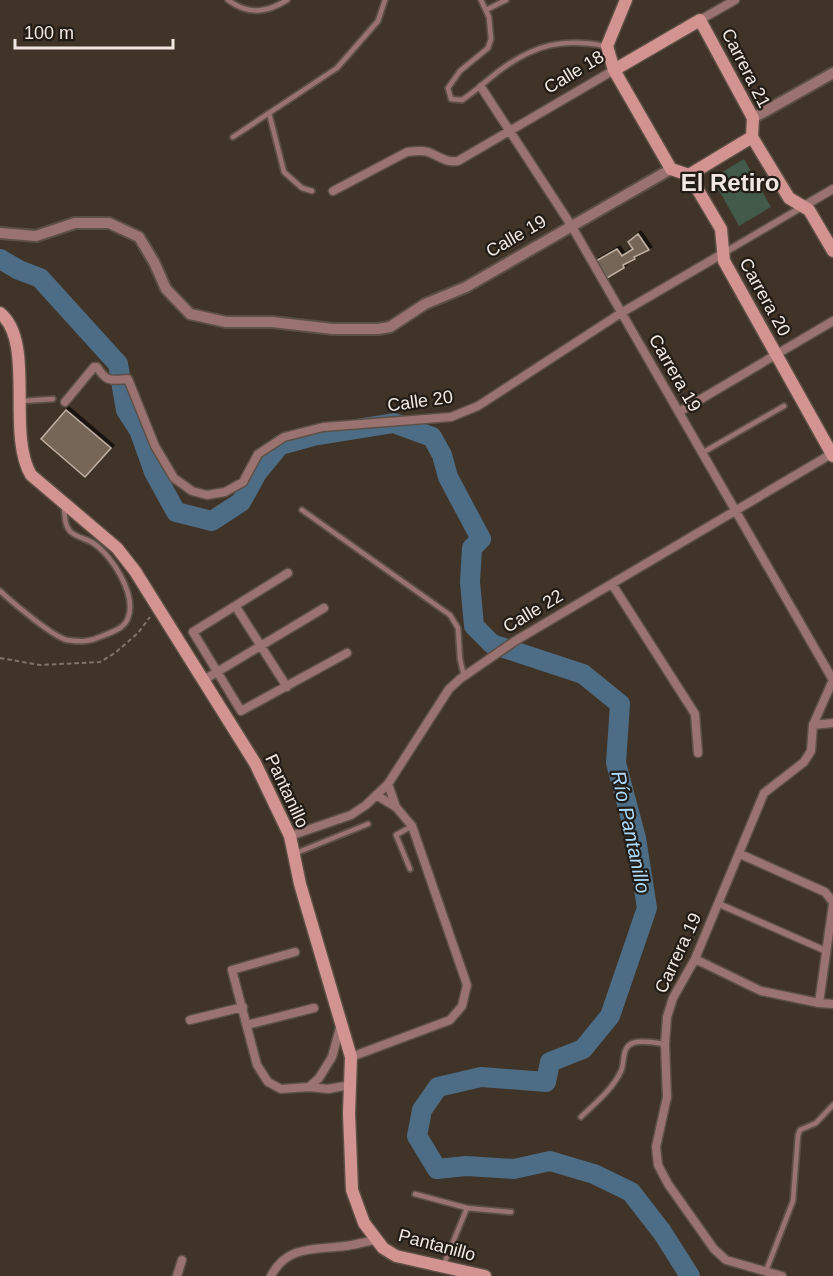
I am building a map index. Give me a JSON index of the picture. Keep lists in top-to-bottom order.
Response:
{
  "streets": {
    "main road": [
      "Carrera 21",
      "Calle 18",
      "Carrera 20",
      "Pantanillo"
    ],
    "street": [
      "Calle 19",
      "Carrera 19",
      "Calle 20",
      "Calle 22"
    ]
  },
  "crossings": [
    ["Carrera 21", "Calle 18"],
    ["Carrera 21", "Calle 20"],
    ["Calle 18", "Carrera 19"],
    ["Calle 19", "Carrera 19"],
    ["Carrera 20", "Calle 20"],
    ["Carrera 20", "Calle 22"],
    ["Carrera 19", "Calle 20"],
    ["Carrera 19", "Calle 22"],
    ["Calle 22", "Pantanillo"]
  ],
  "districts": ["El Retiro"],
  "water": ["Río Pantanillo"],
  "scale_bar": "100 m"
}
